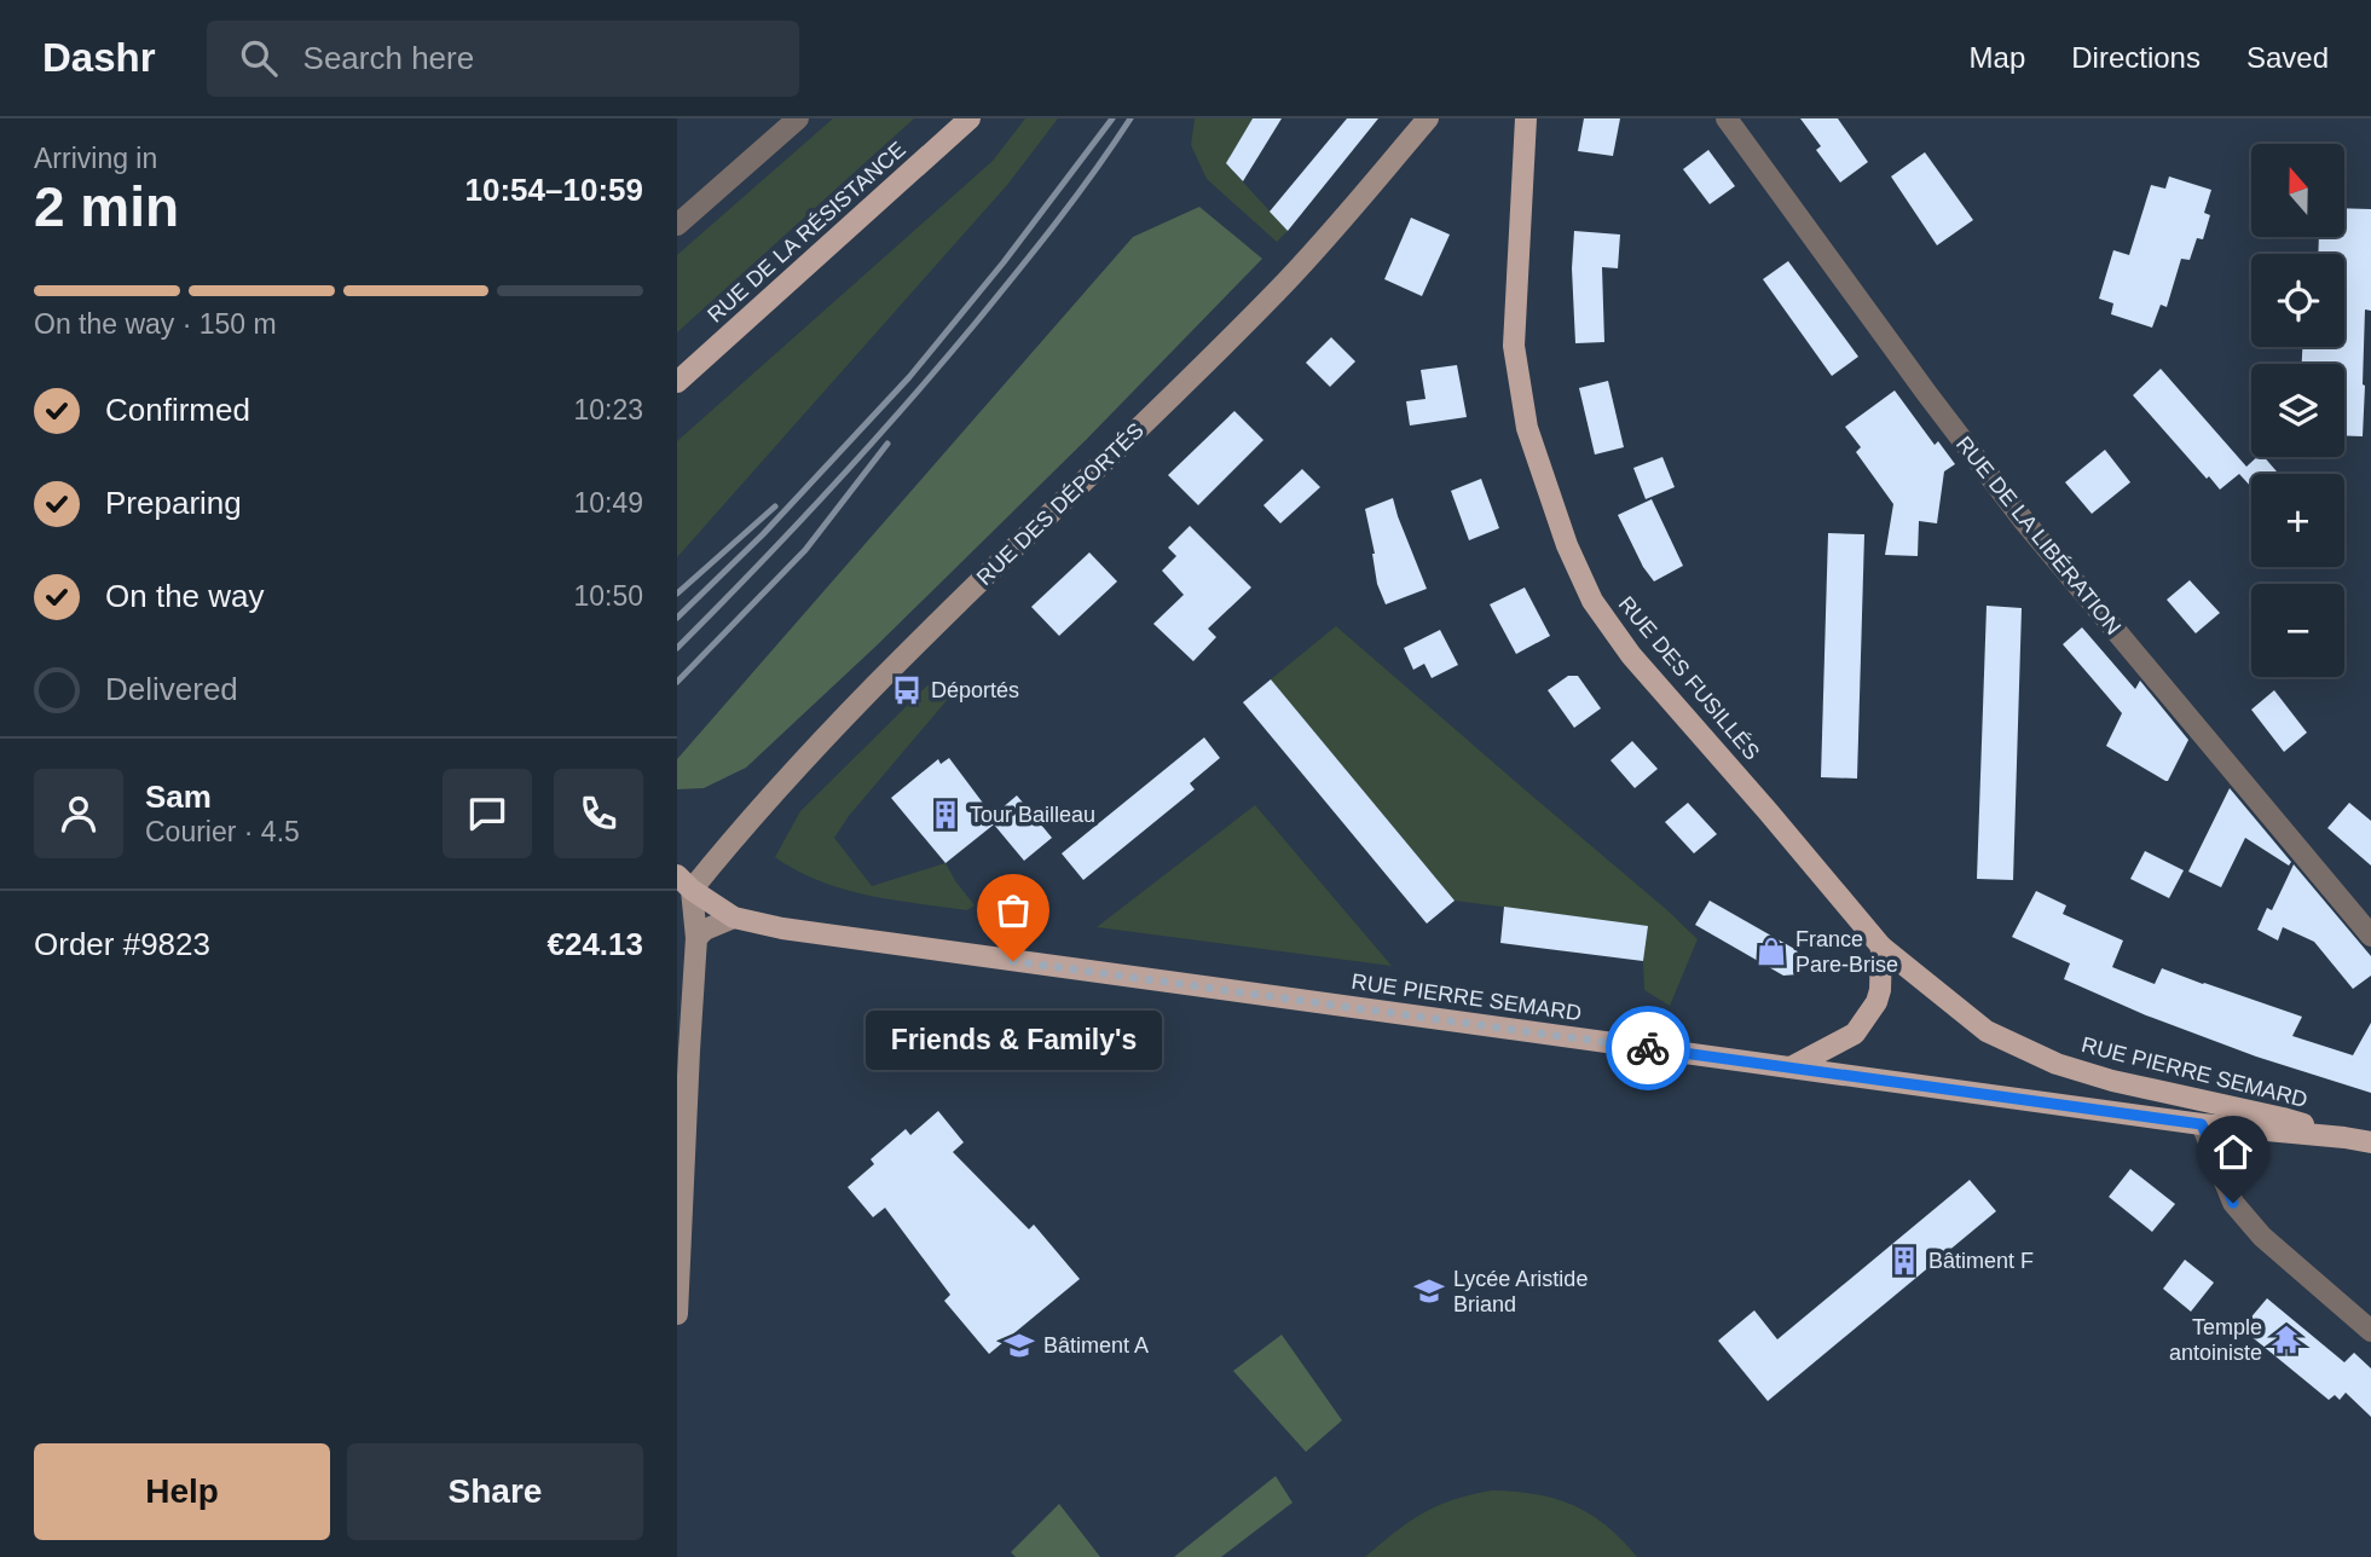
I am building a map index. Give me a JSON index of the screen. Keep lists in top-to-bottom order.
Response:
{
  "streets": {
    "main road": [
      "RUE DE LA RÉSISTANCE",
      "RUE DES DÉPORTÉS",
      "RUE DES FUSILLÉS",
      "RUE PIERRE SEMARD"
    ],
    "street": ["RUE DE LA LIBÉRATION"]
  },
  "crossings": [
    ["RUE DES DÉPORTÉS", "RUE PIERRE SEMARD"],
    ["RUE DES FUSILLÉS", "RUE PIERRE SEMARD"]
  ],
  "places": {
    "bus stop": ["Déportés"],
    "building": ["Tour Bailleau", "Bâtiment F"],
    "shop": ["France Pare-Brise"],
    "other": ["Friends & Family's"],
    "school or university": ["Lycée Aristide Briand", "Bâtiment A"],
    "temple": ["Temple antoiniste"]
  },
  "north": "top",
  "page": {
    "header": "Dashr",
    "search": "Search here",
    "nav": ["Map", "Directions", "Saved"],
    "heading": ["2 min", "Arriving in", "10:54–10:59"],
    "panel": [
      "Sam",
      "Courier · 4.5",
      "Order #9823",
      "€24.13"
    ],
    "map_buttons": ["+", "−"],
    "bar": "On the way · 150 m",
    "list": [
      ["Confirmed", "10:23"],
      ["Preparing", "10:49"],
      ["On the way", "10:50"],
      "Delivered"
    ],
    "bubble": "Friends & Family's",
    "buttons": ["Help", "Share"]
  }
}
